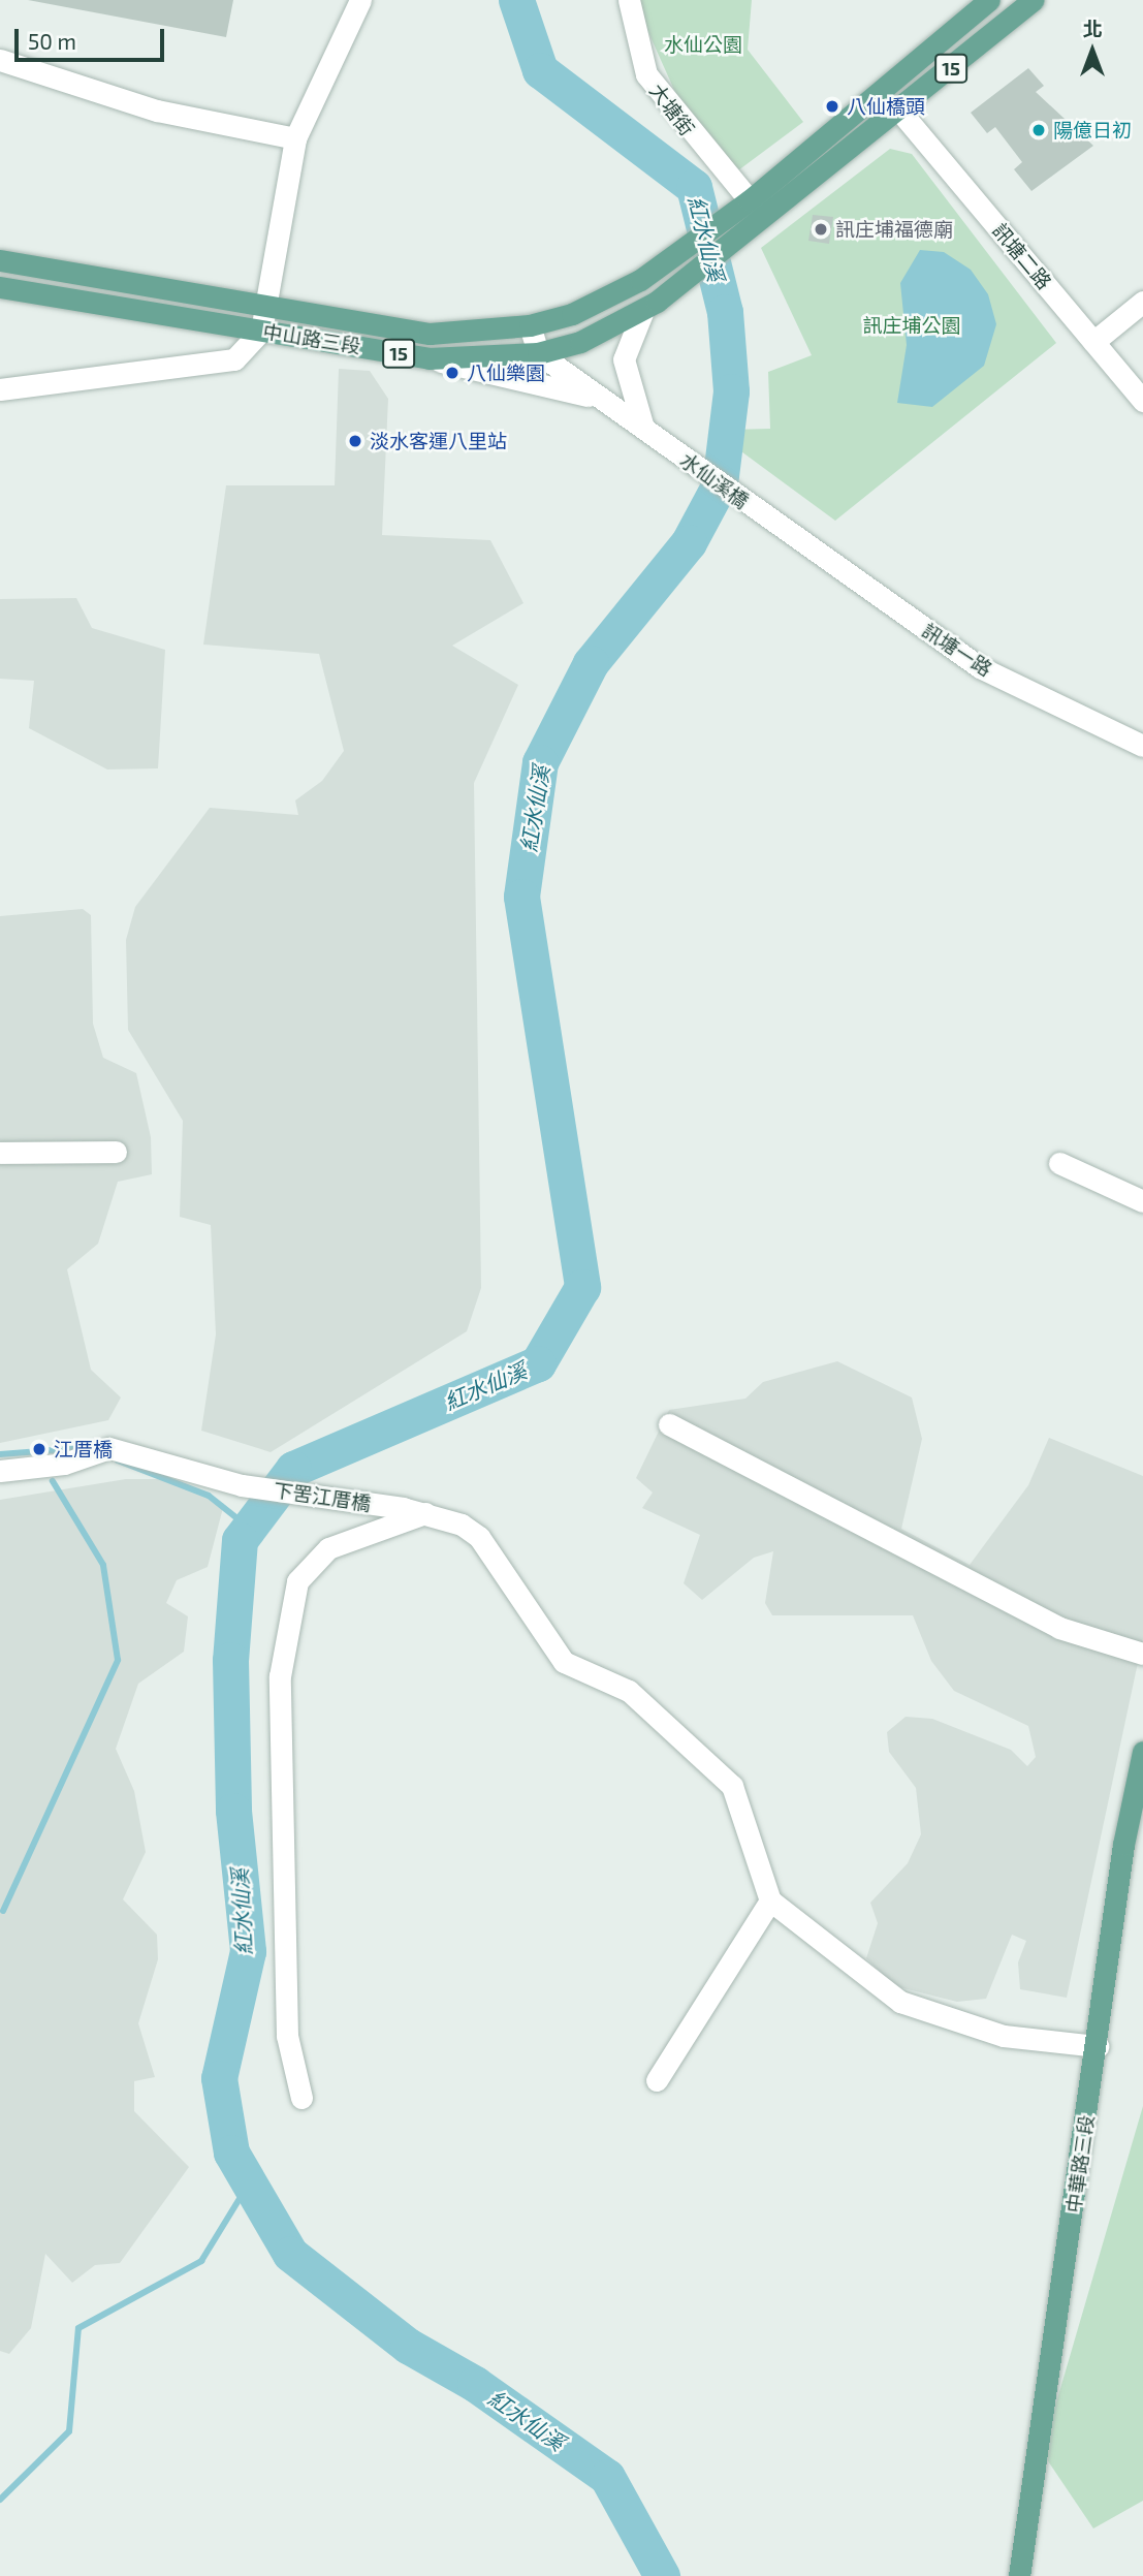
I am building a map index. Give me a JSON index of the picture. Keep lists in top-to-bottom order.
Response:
{
  "streets": {
    "main road": ["15", "中山路三段", "中華路三段"],
    "street": [
      "大塘街",
      "訊塘二路",
      "水仙溪橋",
      "訊塘一路",
      "下罟江厝橋"
    ]
  },
  "crossings": [
    ["15", "大塘街"],
    ["15", "訊塘二路"],
    ["15", "中山路三段"],
    ["大塘街", "中山路三段"],
    ["水仙溪橋", "訊塘一路"]
  ],
  "water": ["紅水仙溪"],
  "parks": ["水仙公園", "訊庄埔公園"],
  "places": [
    "八仙橋頭",
    "陽億日初",
    "訊庄埔福德廟",
    "八仙樂園",
    "淡水客運八里站",
    "江厝橋"
  ],
  "scale_bar": "50 m",
  "north": "top"
}
